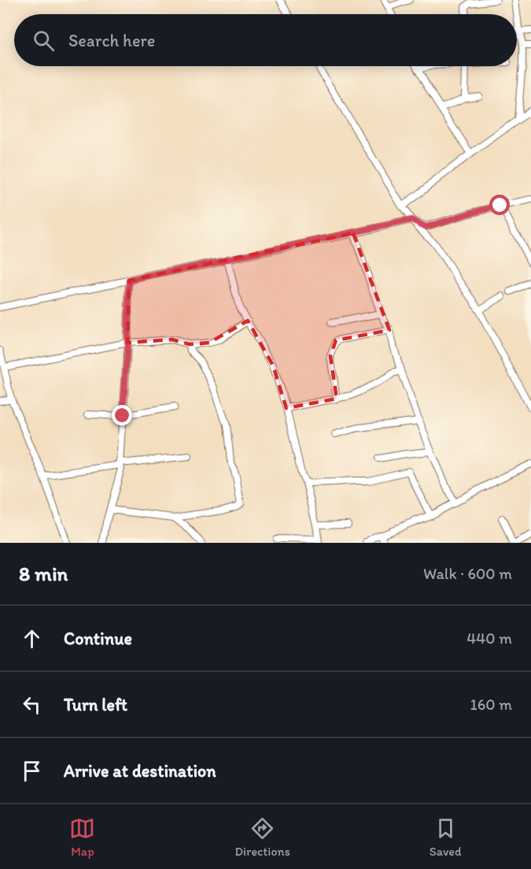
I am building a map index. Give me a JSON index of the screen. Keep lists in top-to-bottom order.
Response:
{
  "page": {
    "search": "Search here",
    "heading": ["8 min", "Walk · 600 m"],
    "list": [
      ["Continue", "440 m"],
      ["Turn left", "160 m"],
      "Arrive at destination"
    ],
    "nav": ["Map", "Directions", "Saved"]
  }
}
